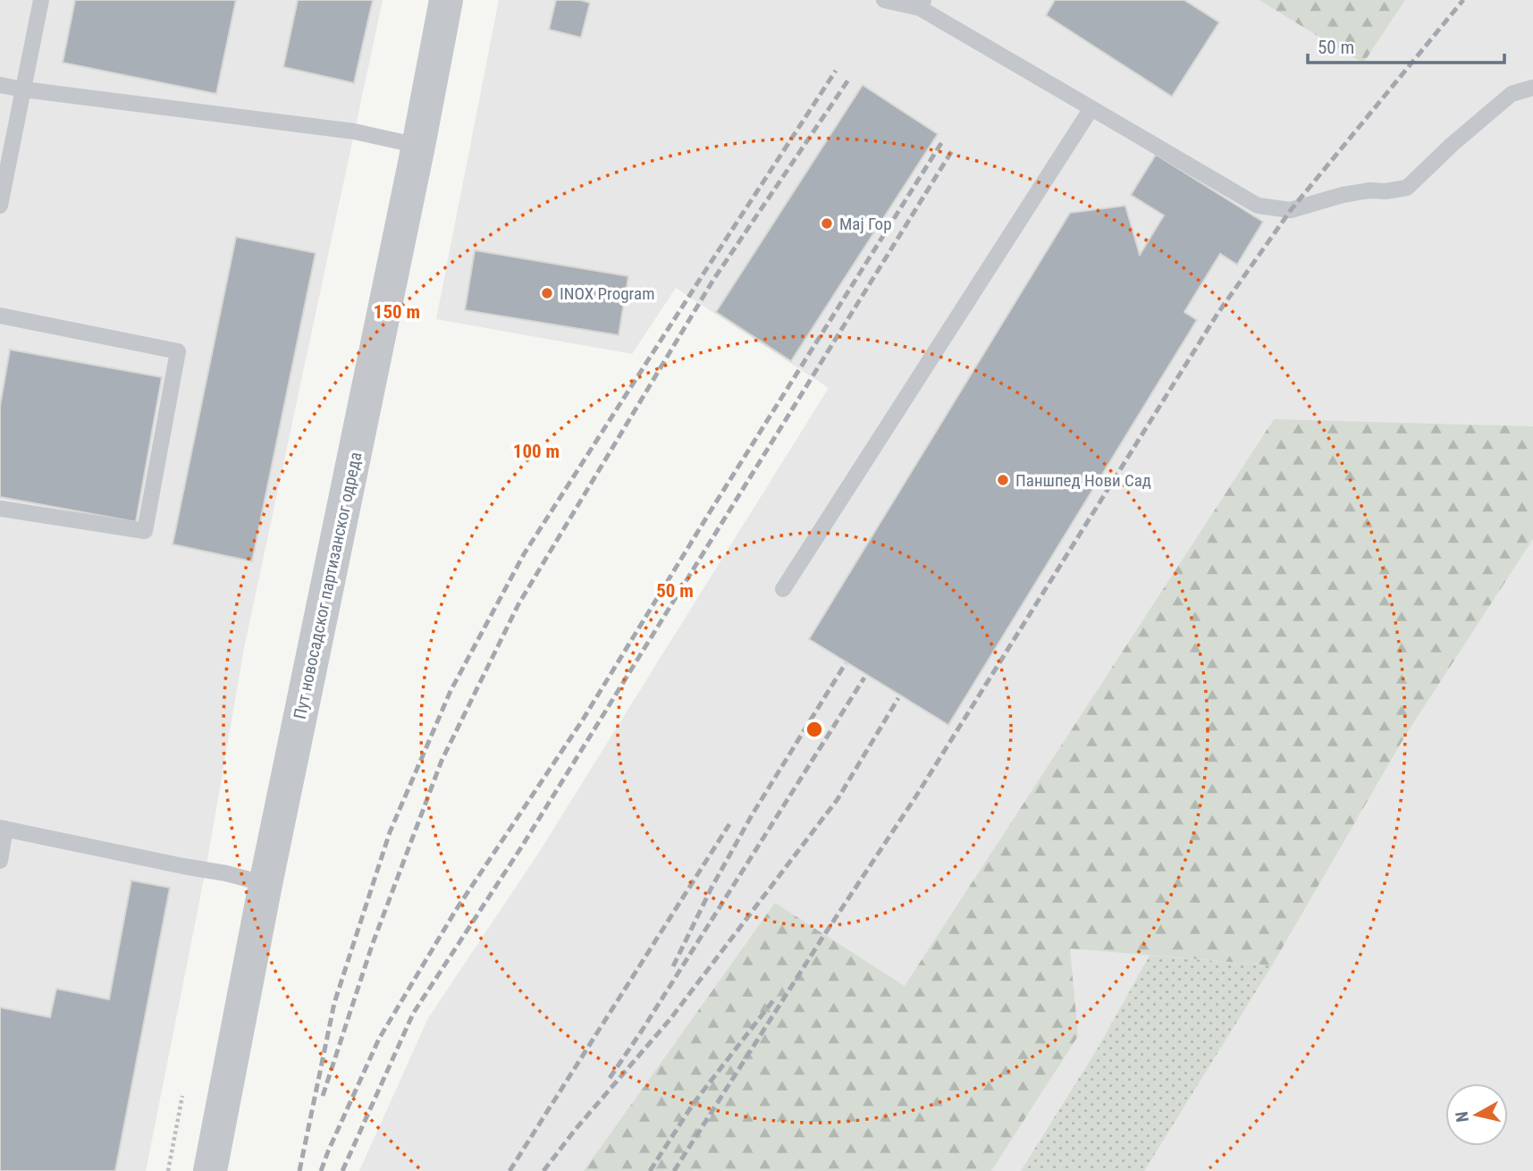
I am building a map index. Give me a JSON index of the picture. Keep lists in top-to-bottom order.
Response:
{
  "streets": {
    "street": ["Пут новосадског партизанског одреда"]
  },
  "places": ["Мај Гор", "INOX Program", "Паншпед Нови Сад"],
  "scale_bar": "50 m",
  "north": "left",
  "rings": ["150 m", "100 m", "50 m"]
}
